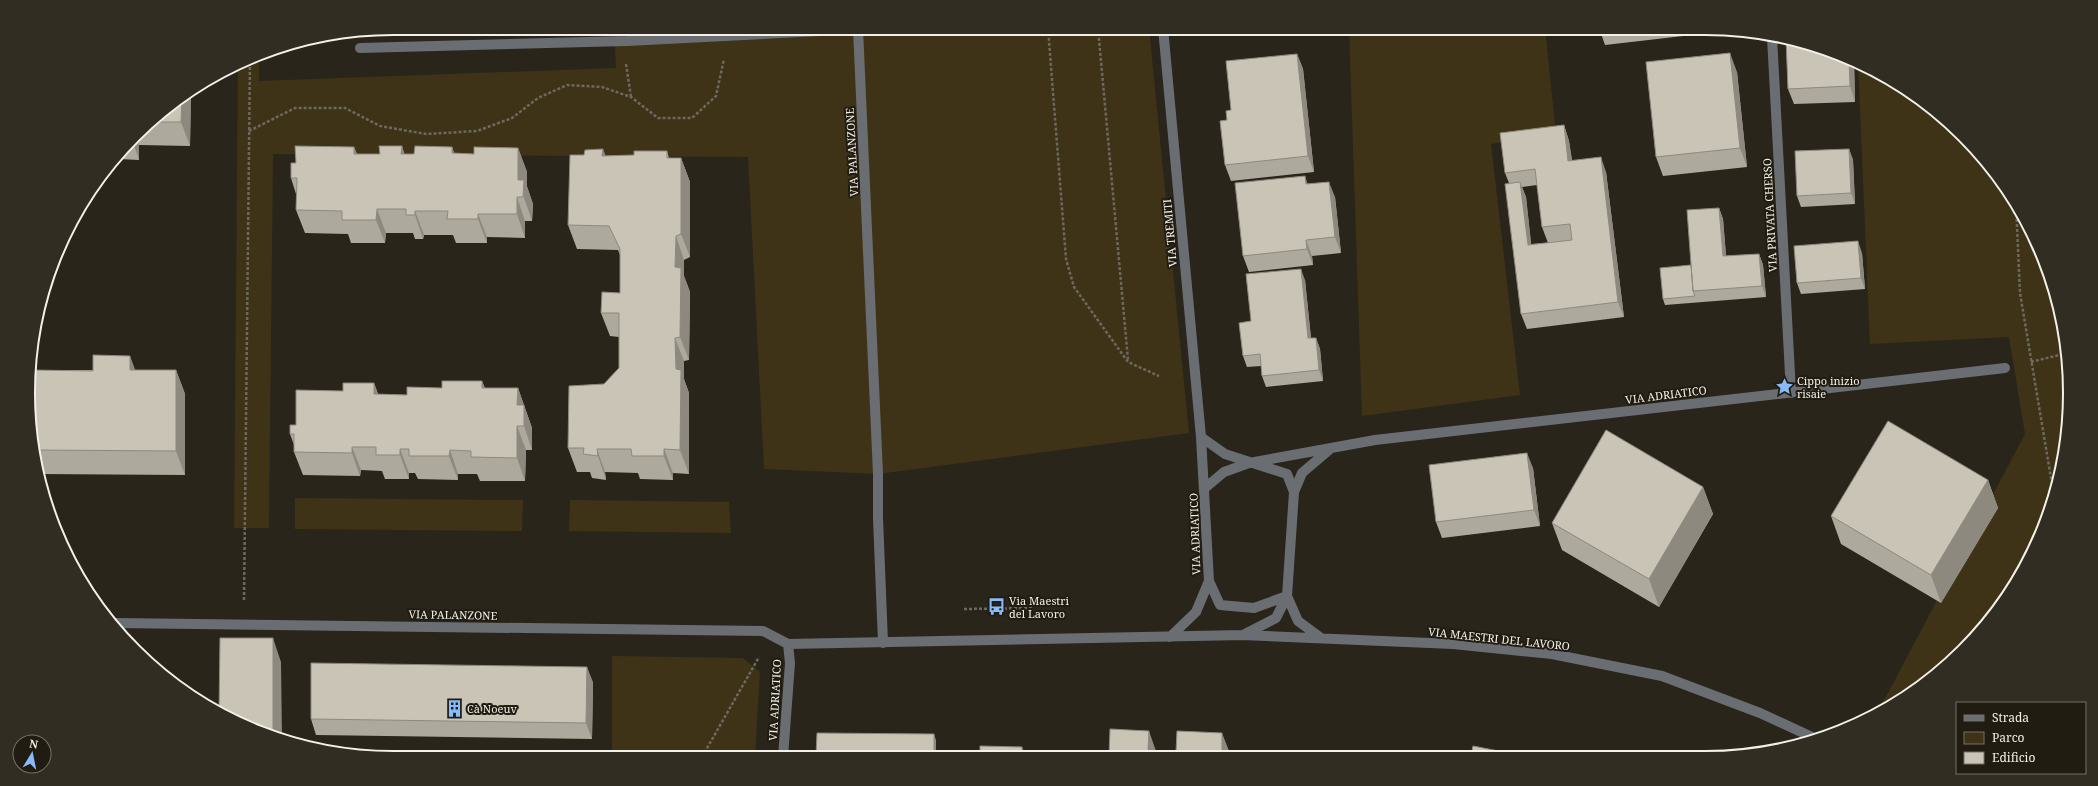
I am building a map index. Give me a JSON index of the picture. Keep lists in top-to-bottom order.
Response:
{
  "streets": {
    "street": [
      "VIA PALANZONE",
      "VIA PRIVATA CHERSO",
      "VIA TREMITI",
      "VIA ADRIATICO",
      "VIA MAESTRI DEL LAVORO"
    ]
  },
  "crossings": [
    ["VIA PALANZONE", "VIA ADRIATICO"],
    ["VIA PALANZONE", "VIA MAESTRI DEL LAVORO"],
    ["VIA PRIVATA CHERSO", "VIA ADRIATICO"],
    ["VIA TREMITI", "VIA ADRIATICO"],
    ["VIA ADRIATICO", "VIA MAESTRI DEL LAVORO"]
  ],
  "places": {
    "place": ["Cippo inizio risaie"],
    "bus stop": ["Via Maestri del Lavoro"],
    "building": ["Cà Noeuv"]
  },
  "legend": ["Strada", "Parco", "Edificio"],
  "north": "top"
}
